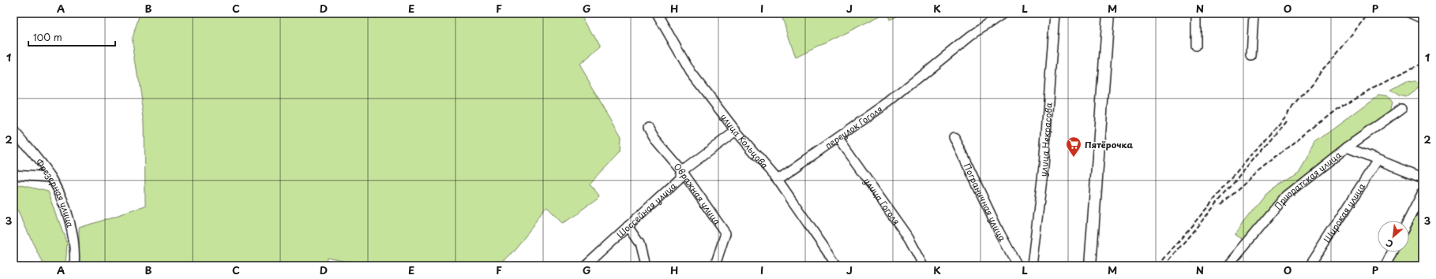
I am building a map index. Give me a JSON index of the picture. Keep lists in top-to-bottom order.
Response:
{
  "streets": {
    "street": [
      "переулок Гоголя",
      "улица Некрасова",
      "улица Кольцова",
      "Приоратская улица",
      "Фрезерная улица",
      "Овражная улица",
      "улица Гоголя",
      "Пограничная улица",
      "Шоссейная улица",
      "Широкая улица"
    ]
  },
  "crossings": [
    ["переулок Гоголя", "улица Кольцова"],
    ["переулок Гоголя", "улица Гоголя"],
    ["улица Кольцова", "Шоссейная улица"],
    ["Овражная улица", "Шоссейная улица"]
  ],
  "places": {
    "supermarket": ["Пятёрочка"]
  },
  "scale_bar": "100 m",
  "north": "bottom left",
  "grid": {
    "columns": [
      "A",
      "B",
      "C",
      "D",
      "E",
      "F",
      "G",
      "H",
      "I",
      "J",
      "K",
      "L",
      "M",
      "N",
      "O",
      "P"
    ],
    "rows": ["1", "2", "3"]
  }
}
